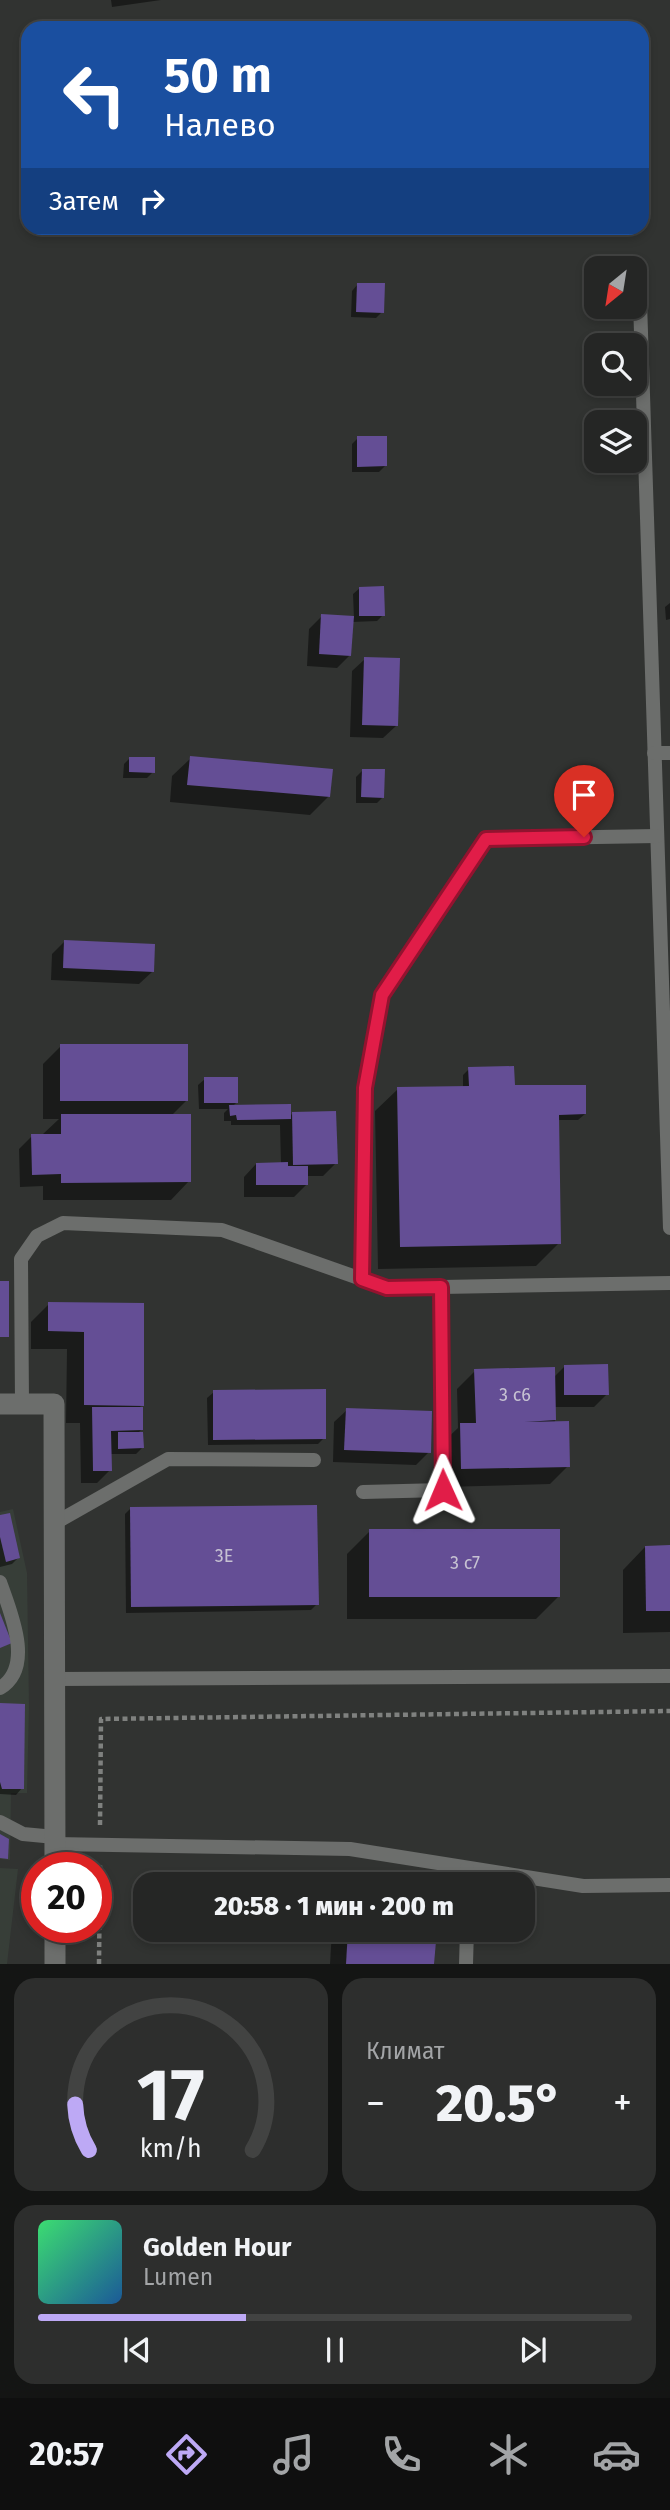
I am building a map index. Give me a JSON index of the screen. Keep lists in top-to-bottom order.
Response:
{
  "house_numbers": ["3 с6", "3Е", "3 с7"],
  "north": "bottom left",
  "page": {
    "turn": ["50 m", "Налево"],
    "then": "Затем",
    "limit": "20",
    "trip": "20:58 · 1 мин · 200 m",
    "tile": "Климат",
    "heat": ["−", "20.5°", "+"],
    "song": ["Golden Hour", "Lumen"],
    "tabs": "20:57",
    "gauge": ["17", "km/h"]
  }
}
